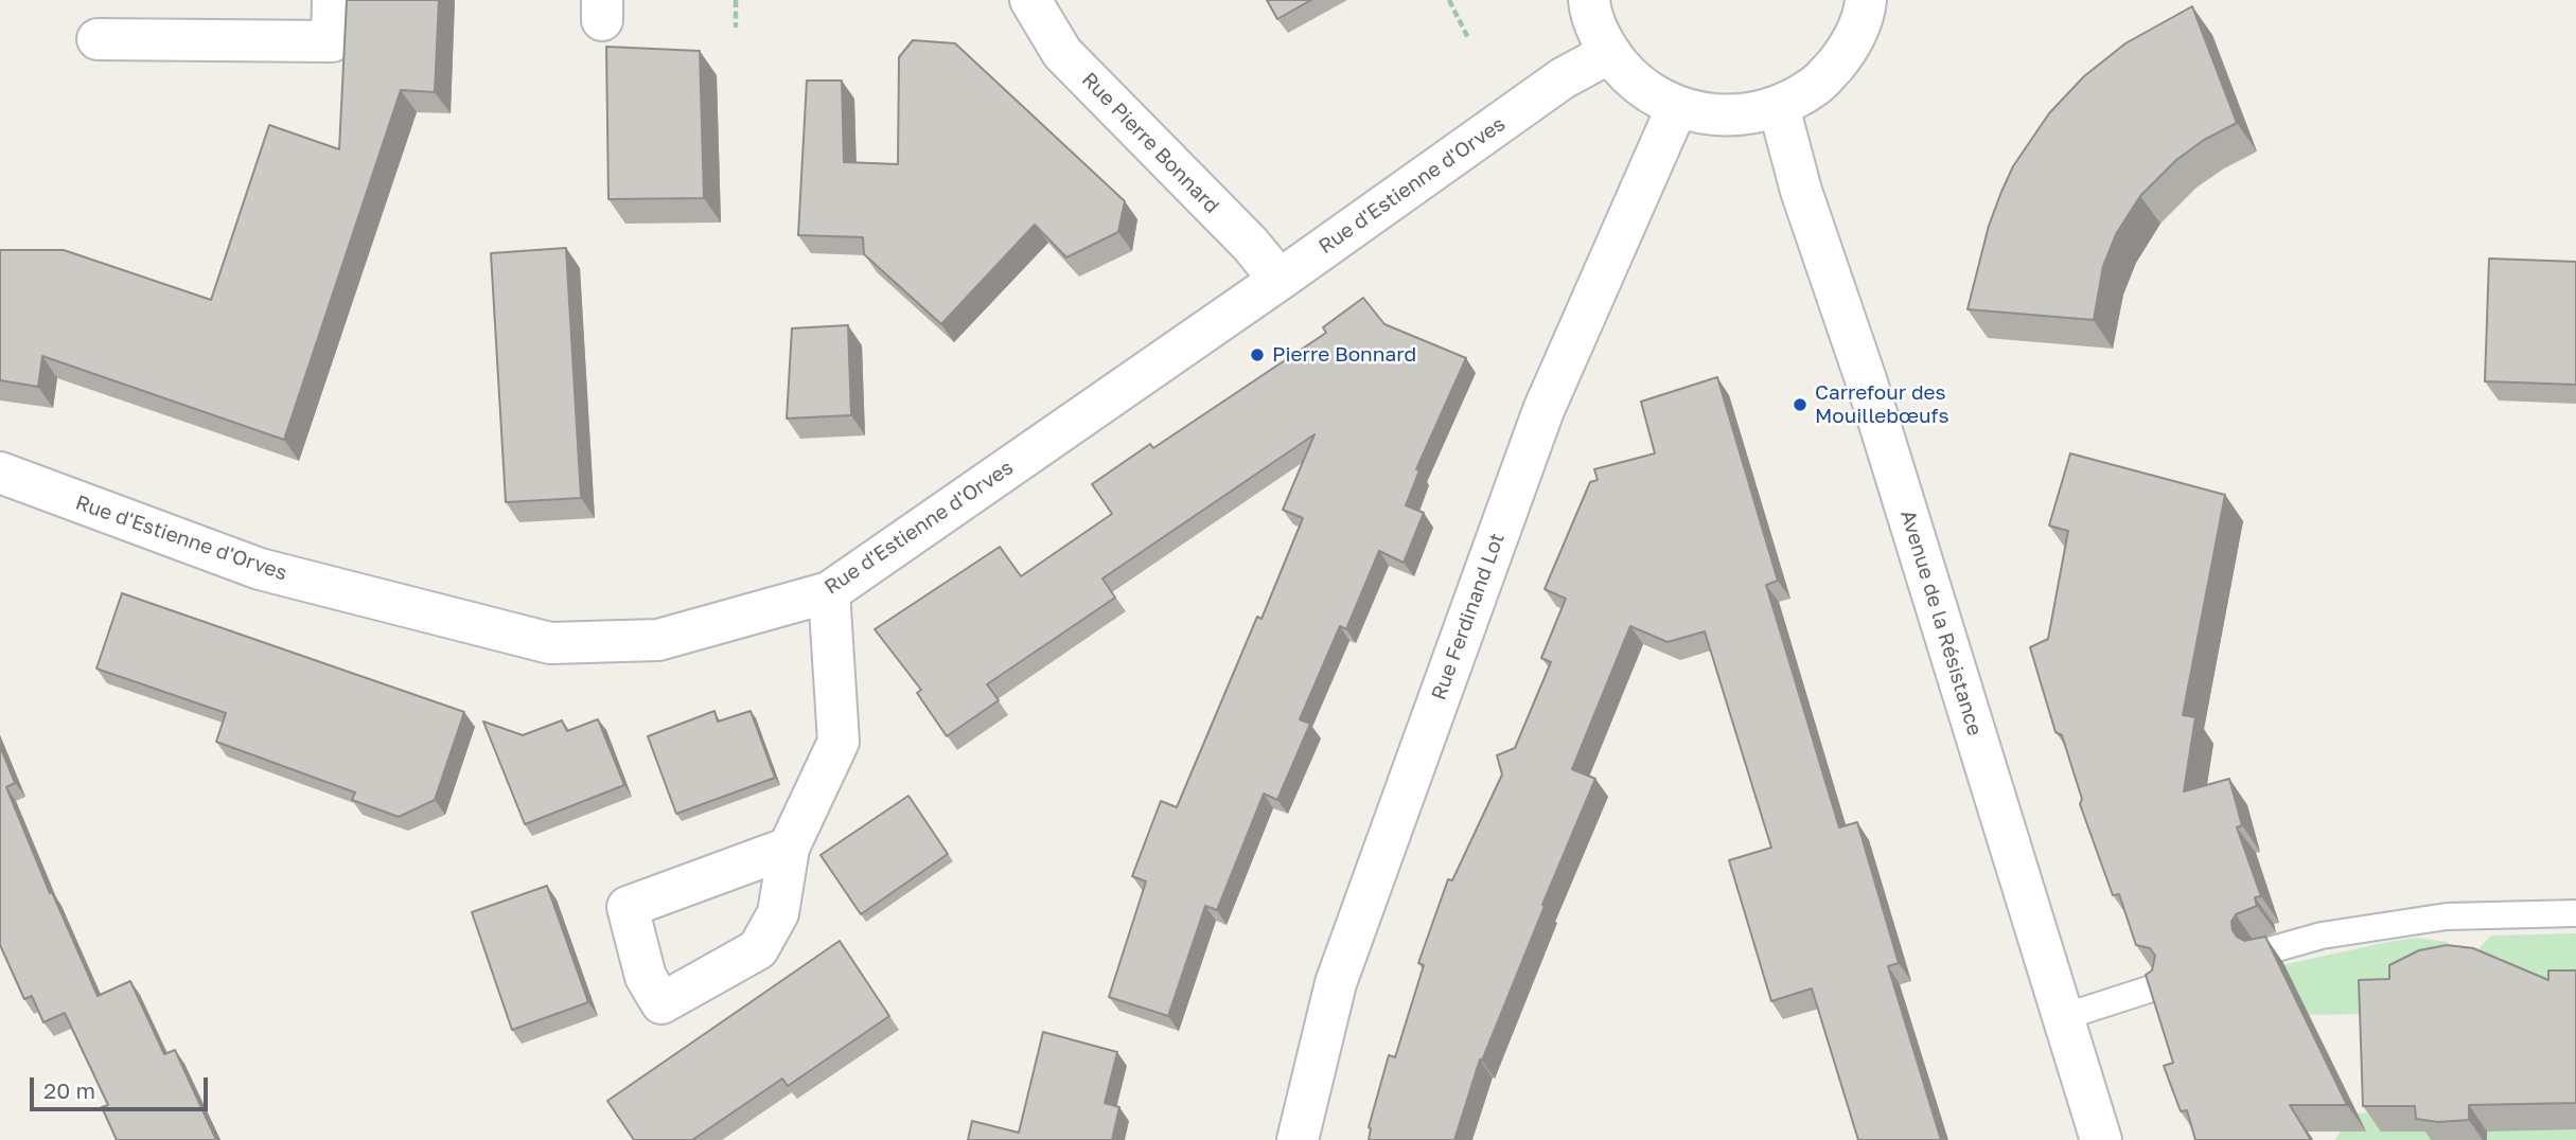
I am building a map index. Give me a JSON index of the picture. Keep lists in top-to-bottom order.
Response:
{
  "streets": {
    "street": [
      "Rue Pierre Bonnard",
      "Rue d'Estienne d'Orves",
      "Rue Ferdinand Lot",
      "Avenue de la Résistance"
    ]
  },
  "crossings": [
    ["Rue Pierre Bonnard", "Rue d'Estienne d'Orves"]
  ],
  "places": ["Pierre Bonnard", "Carrefour des Mouillebœufs"],
  "scale_bar": "20 m"
}
